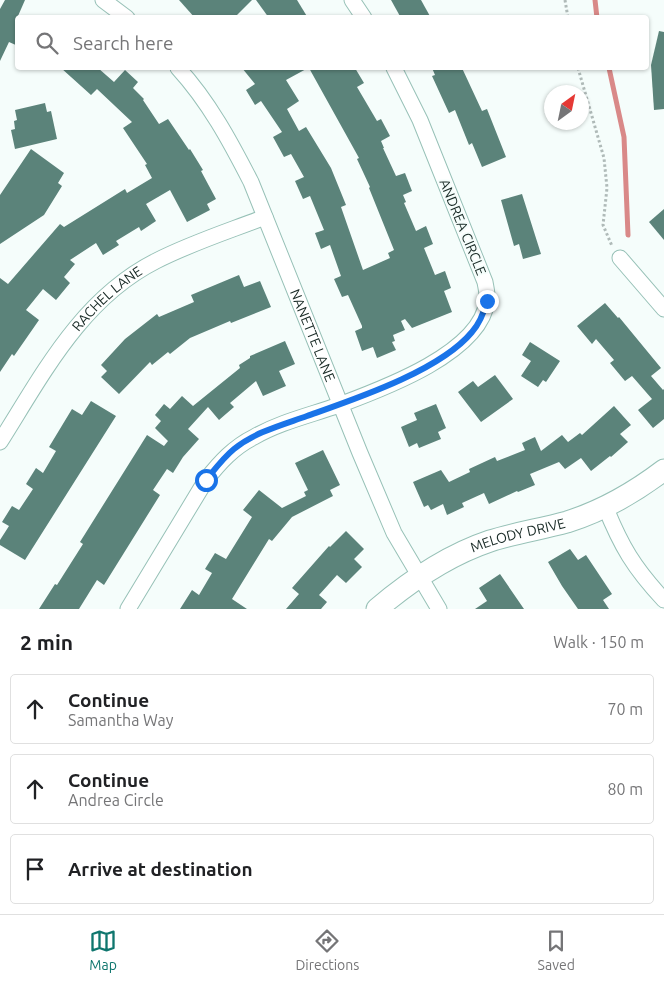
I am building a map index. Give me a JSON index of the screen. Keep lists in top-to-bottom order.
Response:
{
  "streets": {
    "street": [
      "ANDREA CIRCLE",
      "RACHEL LANE",
      "NANETTE LANE",
      "MELODY DRIVE"
    ]
  },
  "crossings": [
    ["ANDREA CIRCLE", "NANETTE LANE"],
    ["RACHEL LANE", "NANETTE LANE"],
    ["NANETTE LANE", "MELODY DRIVE"]
  ],
  "north": "top right",
  "page": {
    "search": "Search here",
    "heading": ["2 min", "Walk · 150 m"],
    "list": [
      ["Continue", "Samantha Way", "70 m"],
      ["Continue", "Andrea Circle", "80 m"],
      "Arrive at destination"
    ],
    "nav": ["Map", "Directions", "Saved"]
  }
}
